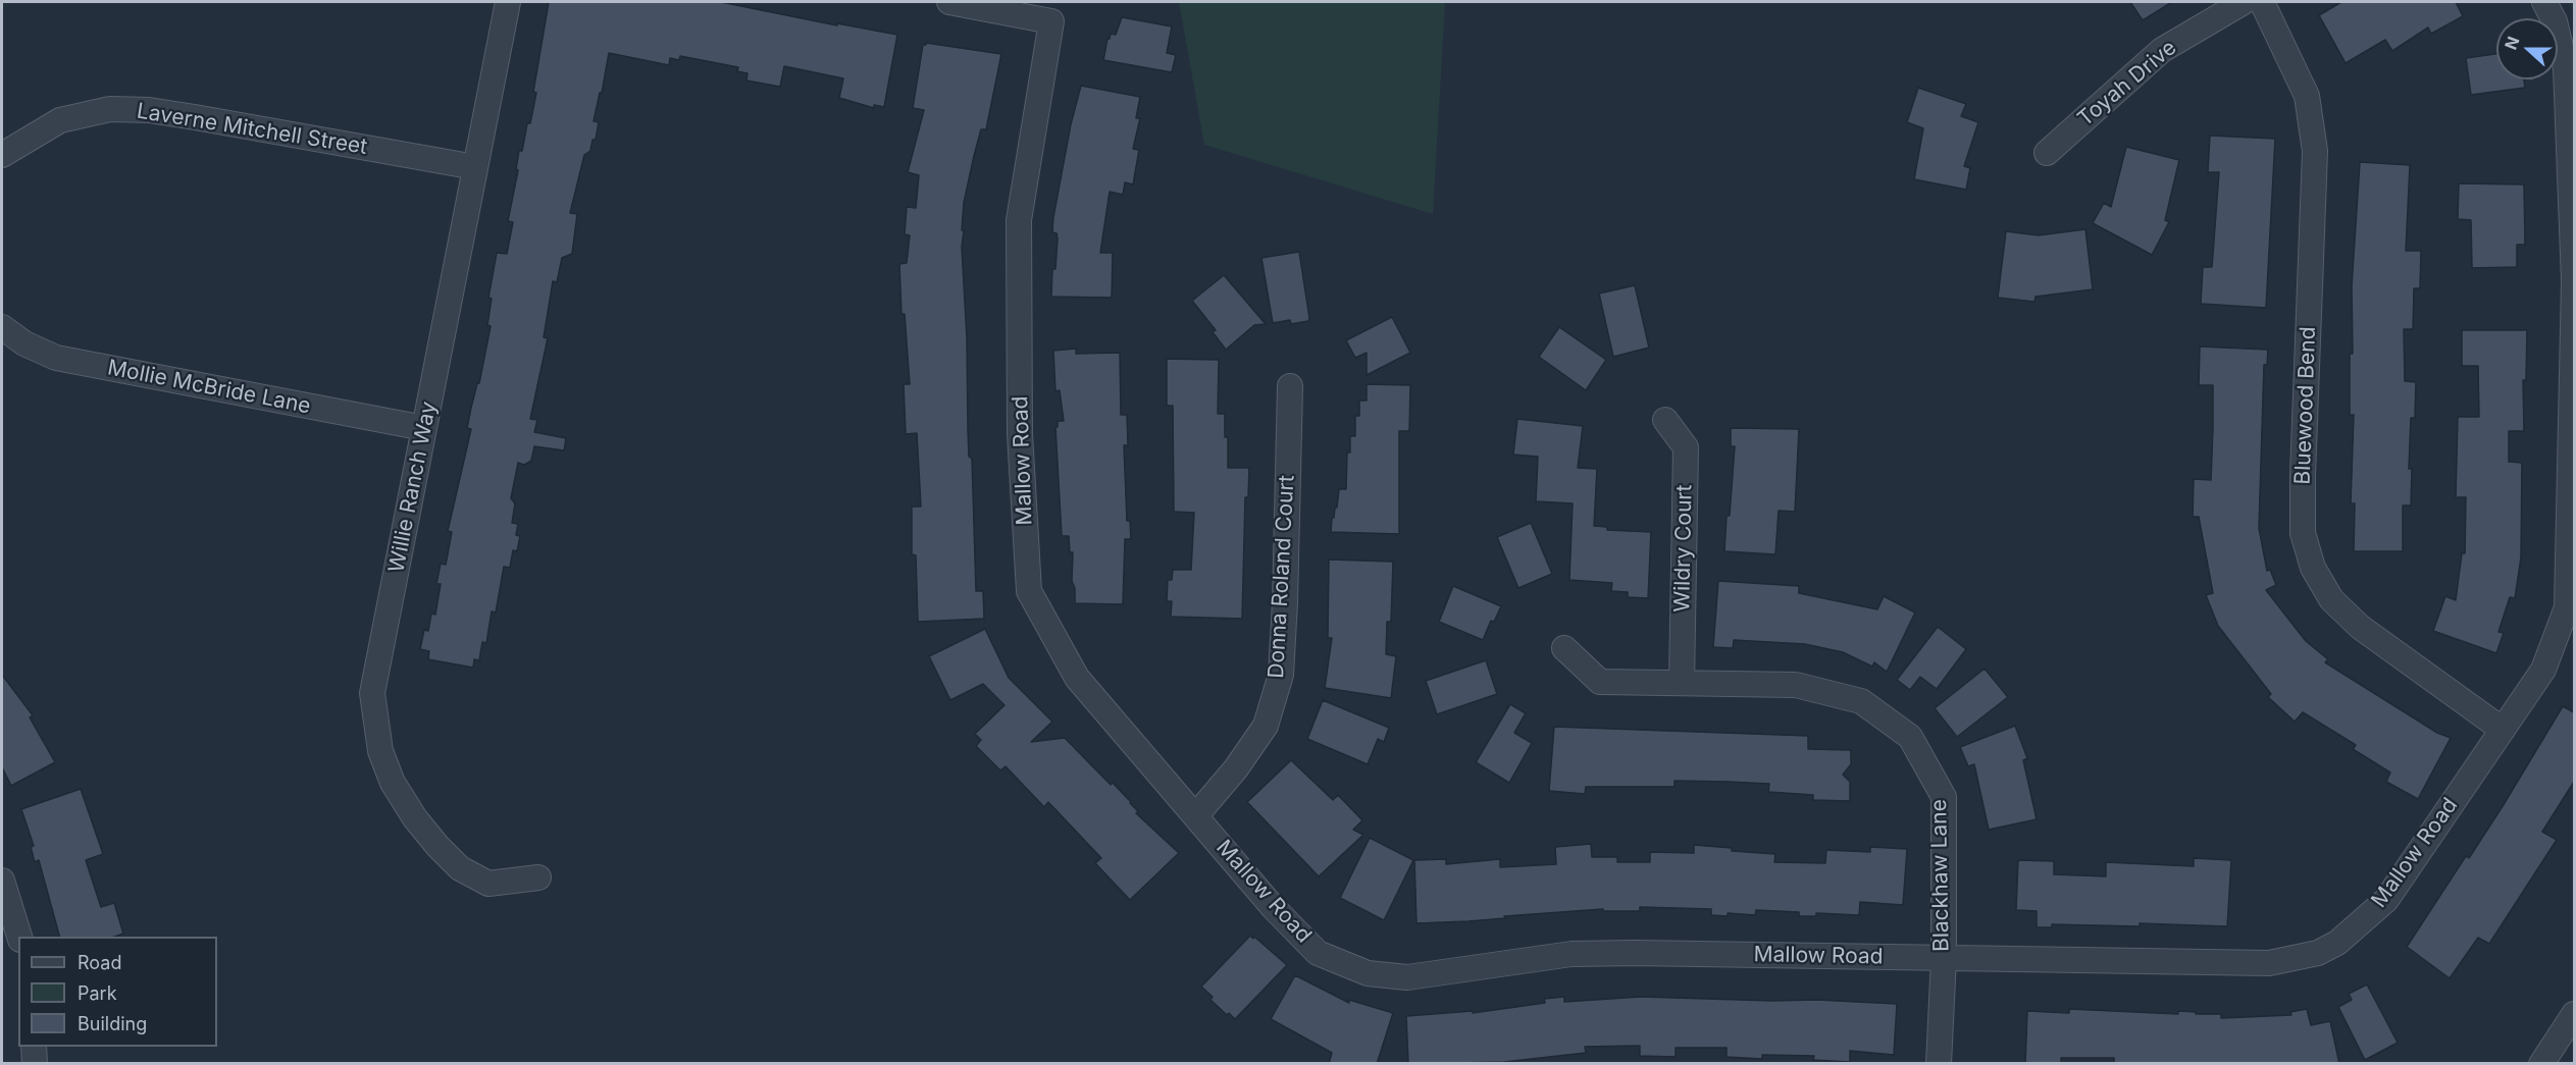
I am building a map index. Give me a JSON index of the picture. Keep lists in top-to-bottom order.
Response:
{
  "streets": {
    "street": [
      "Toyah Drive",
      "Laverne Mitchell Street",
      "Mollie McBride Lane",
      "Bluewood Bend",
      "Mallow Road",
      "Willie Ranch Way",
      "Wildry Court",
      "Donna Roland Court",
      "Blackhaw Lane"
    ]
  },
  "crossings": [
    ["Laverne Mitchell Street", "Willie Ranch Way"],
    ["Mollie McBride Lane", "Willie Ranch Way"],
    ["Bluewood Bend", "Mallow Road"],
    ["Mallow Road", "Donna Roland Court"],
    ["Mallow Road", "Blackhaw Lane"],
    ["Wildry Court", "Blackhaw Lane"]
  ],
  "legend": ["Road", "Park", "Building"],
  "north": "left"
}
